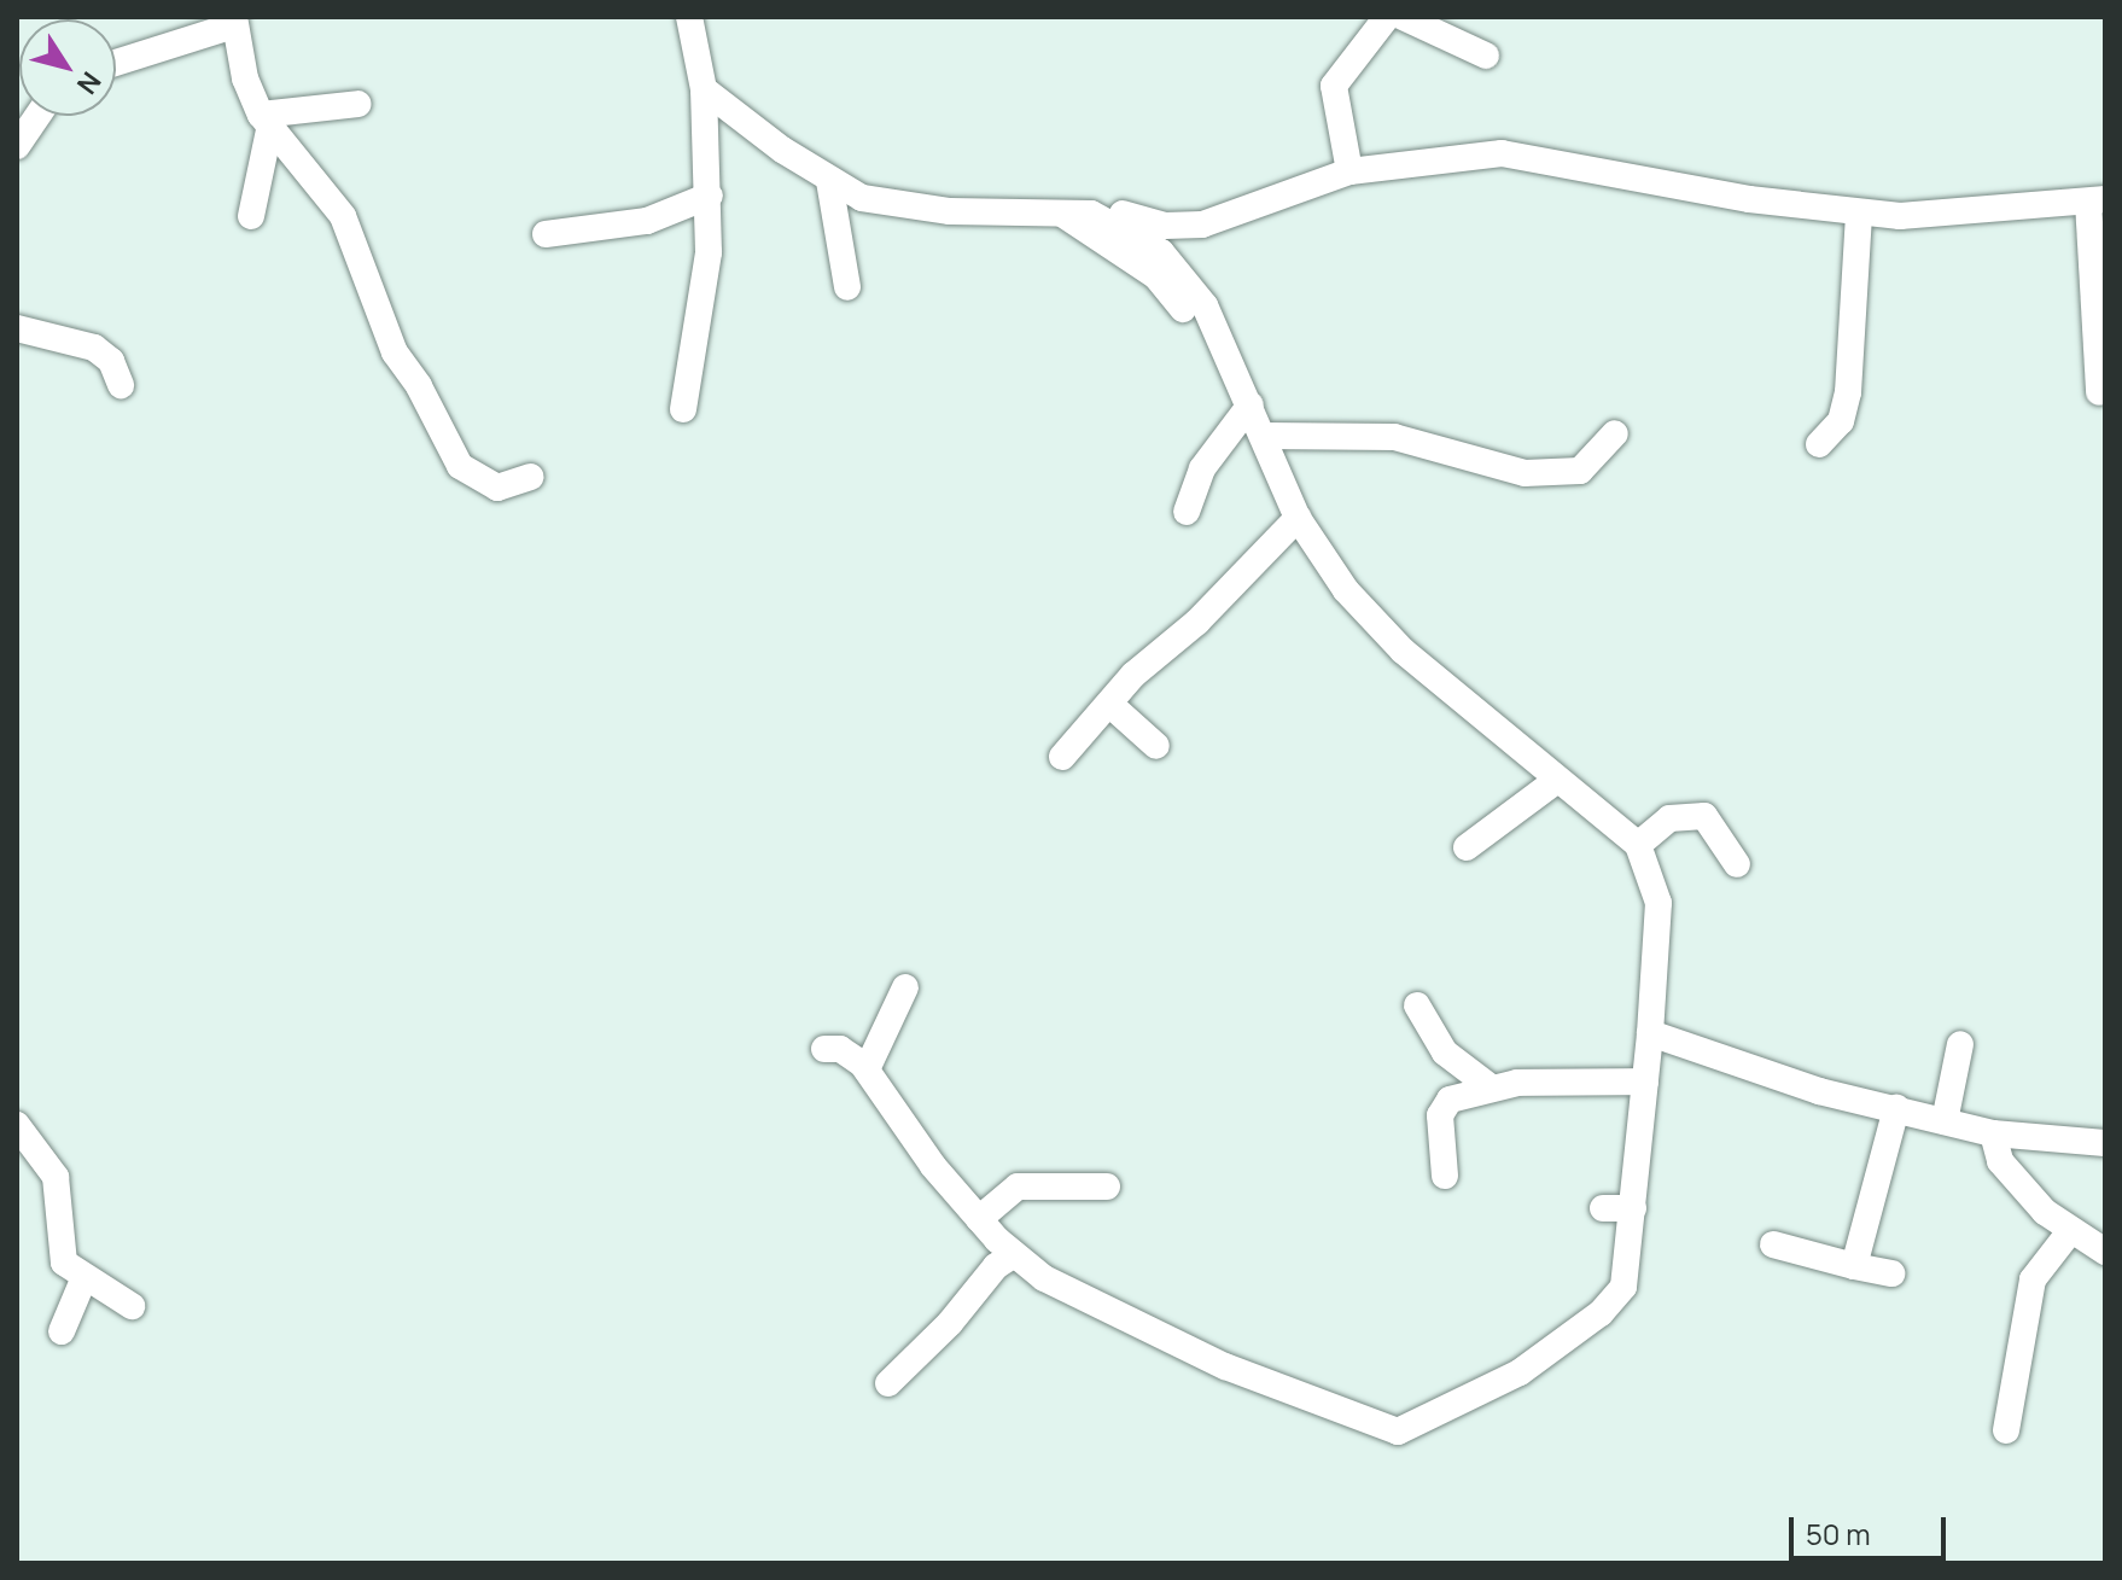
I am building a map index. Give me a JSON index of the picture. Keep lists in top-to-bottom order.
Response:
{
  "scale_bar": "50 m",
  "north": "bottom right"
}
